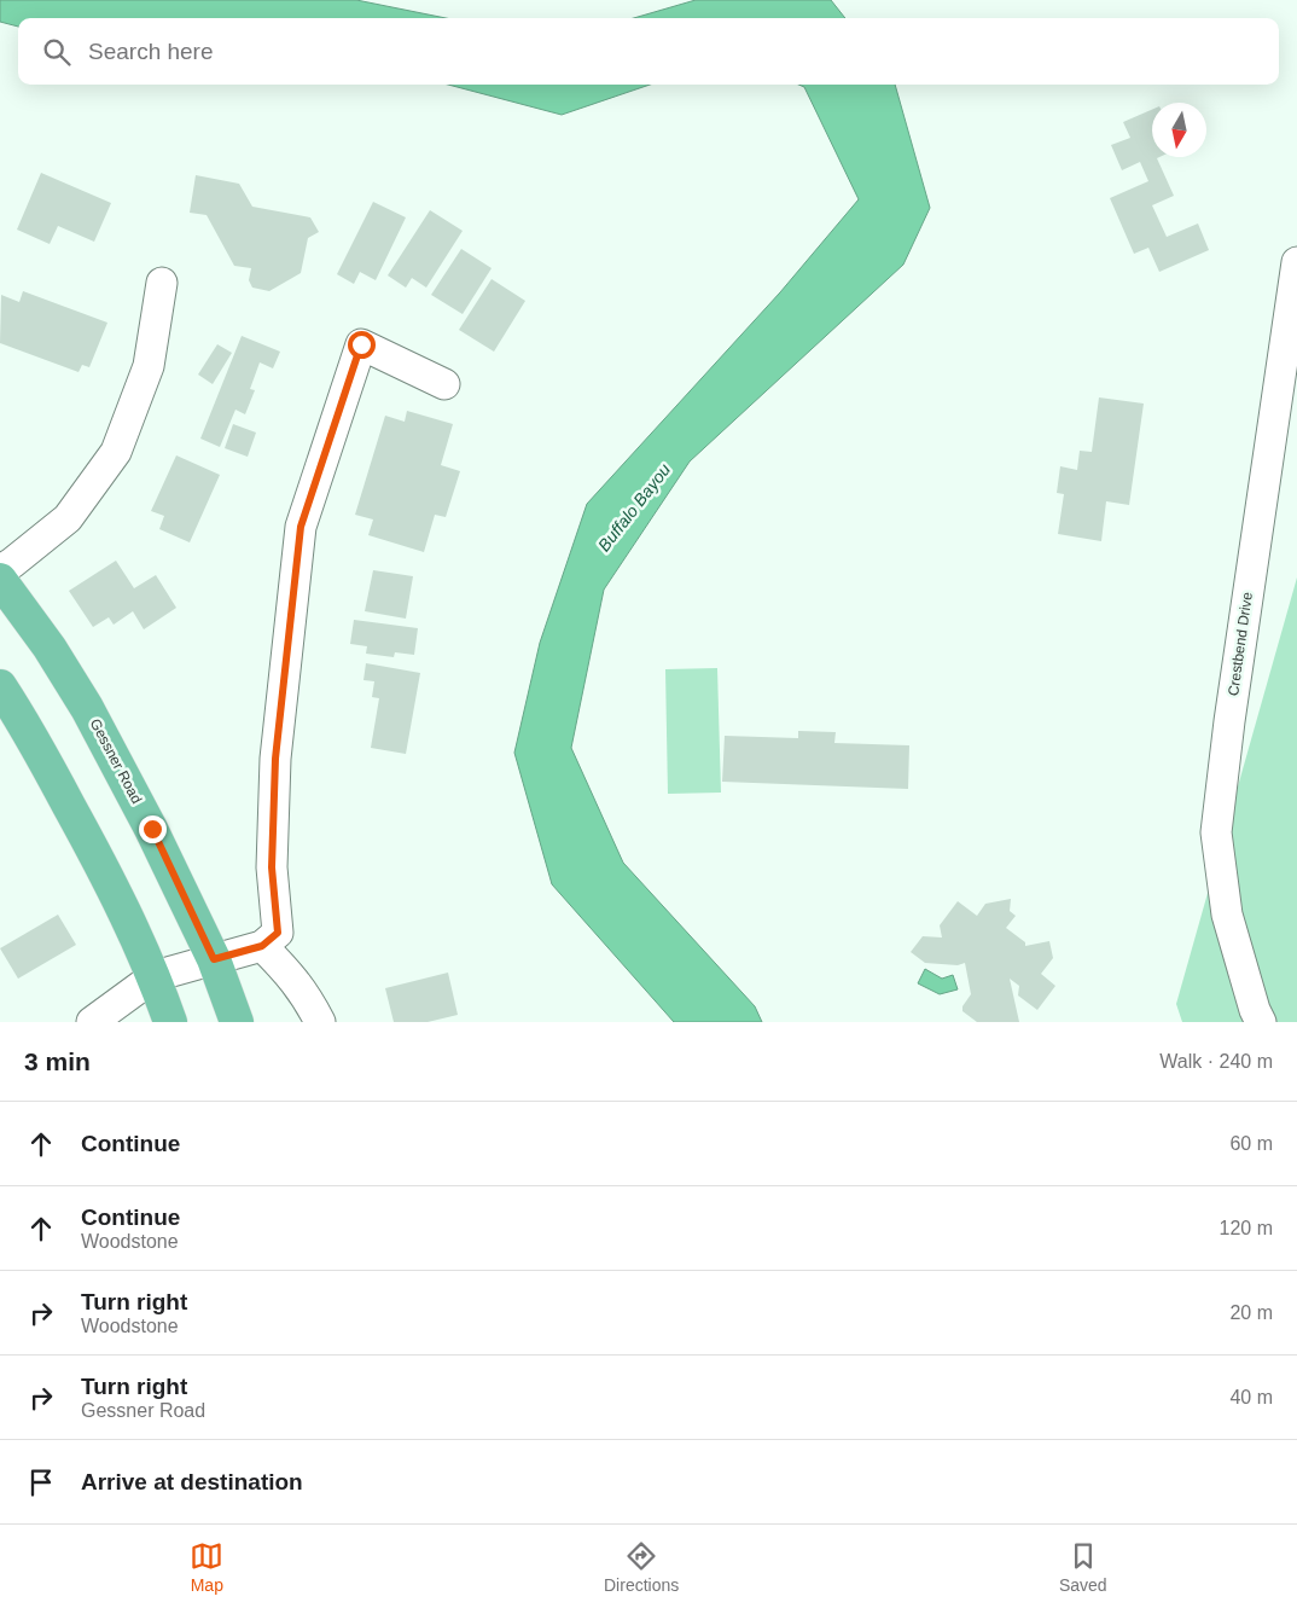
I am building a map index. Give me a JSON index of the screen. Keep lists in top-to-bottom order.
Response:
{
  "streets": {
    "main road": ["Gessner Road"],
    "street": ["Crestbend Drive"]
  },
  "water": ["Buffalo Bayou"],
  "north": "bottom",
  "page": {
    "search": "Search here",
    "heading": ["3 min", "Walk · 240 m"],
    "list": [
      ["Continue", "60 m"],
      ["Continue", "Woodstone", "120 m"],
      ["Turn right", "Woodstone", "20 m"],
      ["Turn right", "Gessner Road", "40 m"],
      "Arrive at destination"
    ],
    "nav": ["Map", "Directions", "Saved"]
  }
}
